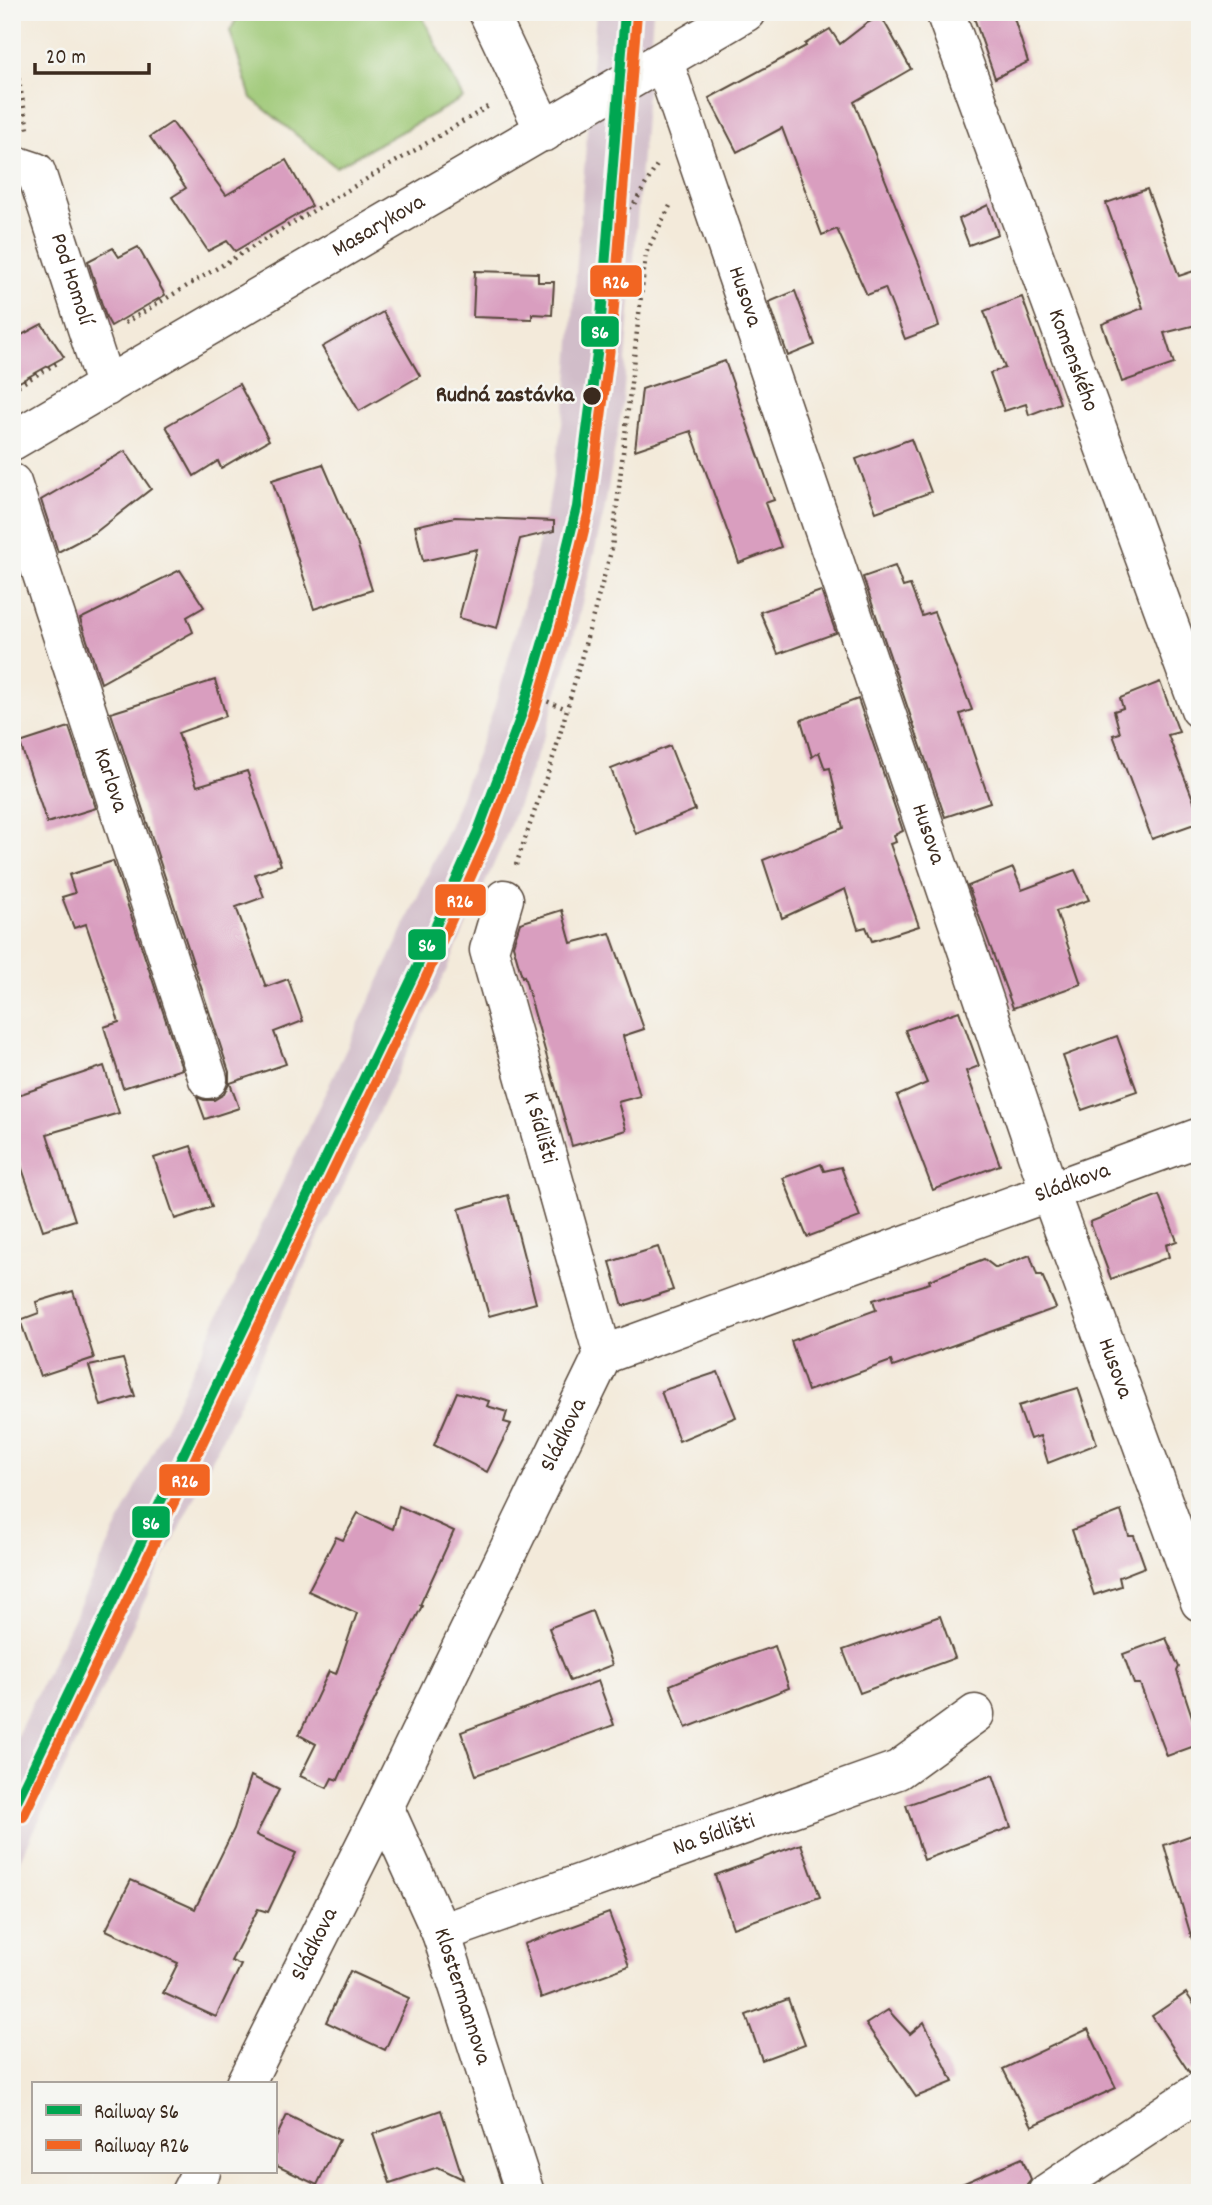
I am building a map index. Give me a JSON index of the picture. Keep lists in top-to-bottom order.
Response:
{
  "streets": {
    "street": [
      "Masarykova",
      "Pod Homolí",
      "Husova",
      "Komenského",
      "Karlova",
      "K Sídlišti",
      "Sládkova",
      "Na Sídlišti",
      "Klostermannova"
    ]
  },
  "crossings": [
    ["Masarykova", "Pod Homolí"],
    ["Masarykova", "Husova"],
    ["Husova", "Sládkova"],
    ["K Sídlišti", "Sládkova"],
    ["Sládkova", "Klostermannova"],
    ["Na Sídlišti", "Klostermannova"]
  ],
  "places": ["Rudná zastávka"],
  "lines": ["rail line S6", "rail line R26"],
  "legend": ["Railway S6", "Railway R26"],
  "scale_bar": "20 m"
}
